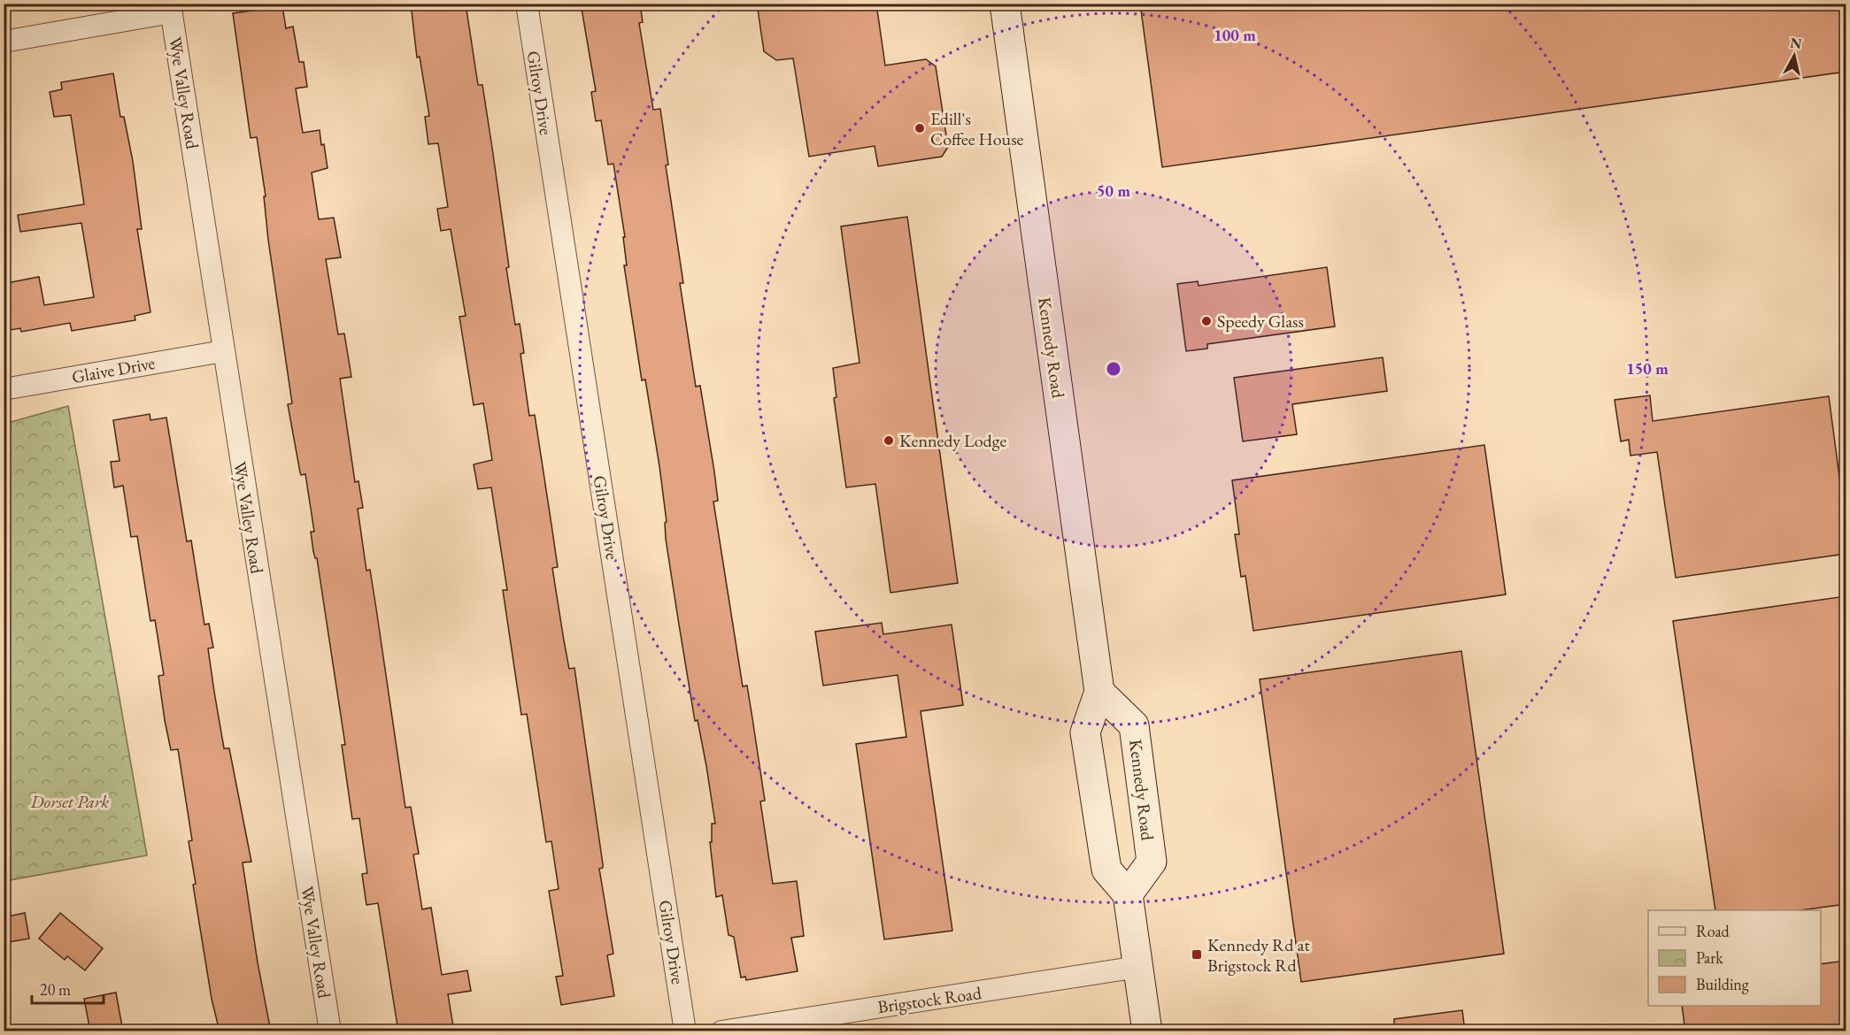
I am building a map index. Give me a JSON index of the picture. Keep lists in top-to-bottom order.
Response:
{
  "streets": {
    "main road": ["Kennedy Road"],
    "street": [
      "Wye Valley Road",
      "Gilroy Drive",
      "Glaive Drive",
      "Brigstock Road"
    ]
  },
  "crossings": [
    ["Wye Valley Road", "Glaive Drive"]
  ],
  "parks": ["Dorset Park"],
  "places": {
    "other": ["Edill's Coffee House", "Speedy Glass", "Kennedy Lodge"],
    "transit": ["Kennedy Rd at Brigstock Rd"]
  },
  "legend": ["Road", "Park", "Building"],
  "scale_bar": "20 m",
  "north": "top",
  "rings": ["100 m", "50 m", "150 m"]
}
